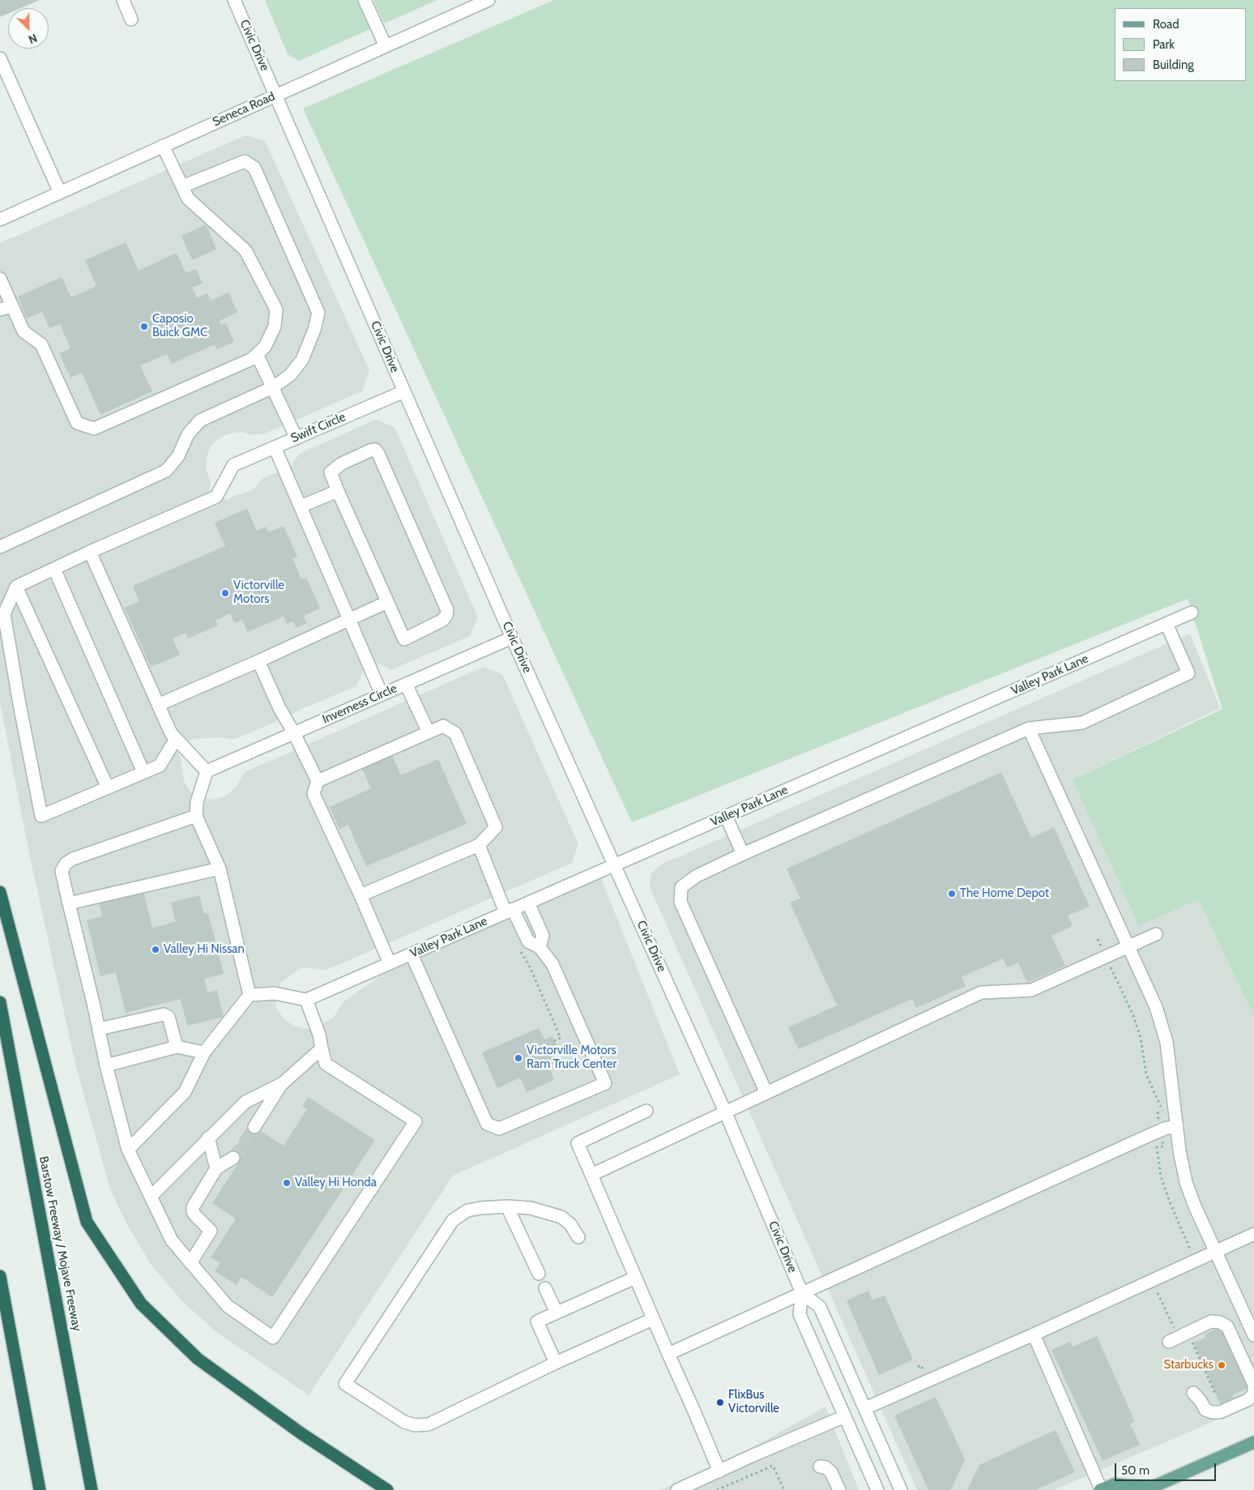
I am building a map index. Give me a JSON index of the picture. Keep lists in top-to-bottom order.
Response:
{
  "streets": {
    "highway": ["Barstow Freeway / Mojave Freeway"],
    "street": [
      "Civic Drive",
      "Seneca Road",
      "Swift Circle",
      "Valley Park Lane",
      "Inverness Circle"
    ]
  },
  "crossings": [
    ["Civic Drive", "Seneca Road"],
    ["Civic Drive", "Swift Circle"],
    ["Civic Drive", "Valley Park Lane"],
    ["Civic Drive", "Inverness Circle"]
  ],
  "places": [
    "Caposio Buick GMC",
    "Victorville Motors",
    "The Home Depot",
    "Valley Hi Nissan",
    "Victorville Motors Ram Truck Center",
    "Valley Hi Honda",
    "Starbucks",
    "FlixBus Victorville"
  ],
  "legend": ["Road", "Park", "Building"],
  "scale_bar": "50 m",
  "north": "bottom right"
}
